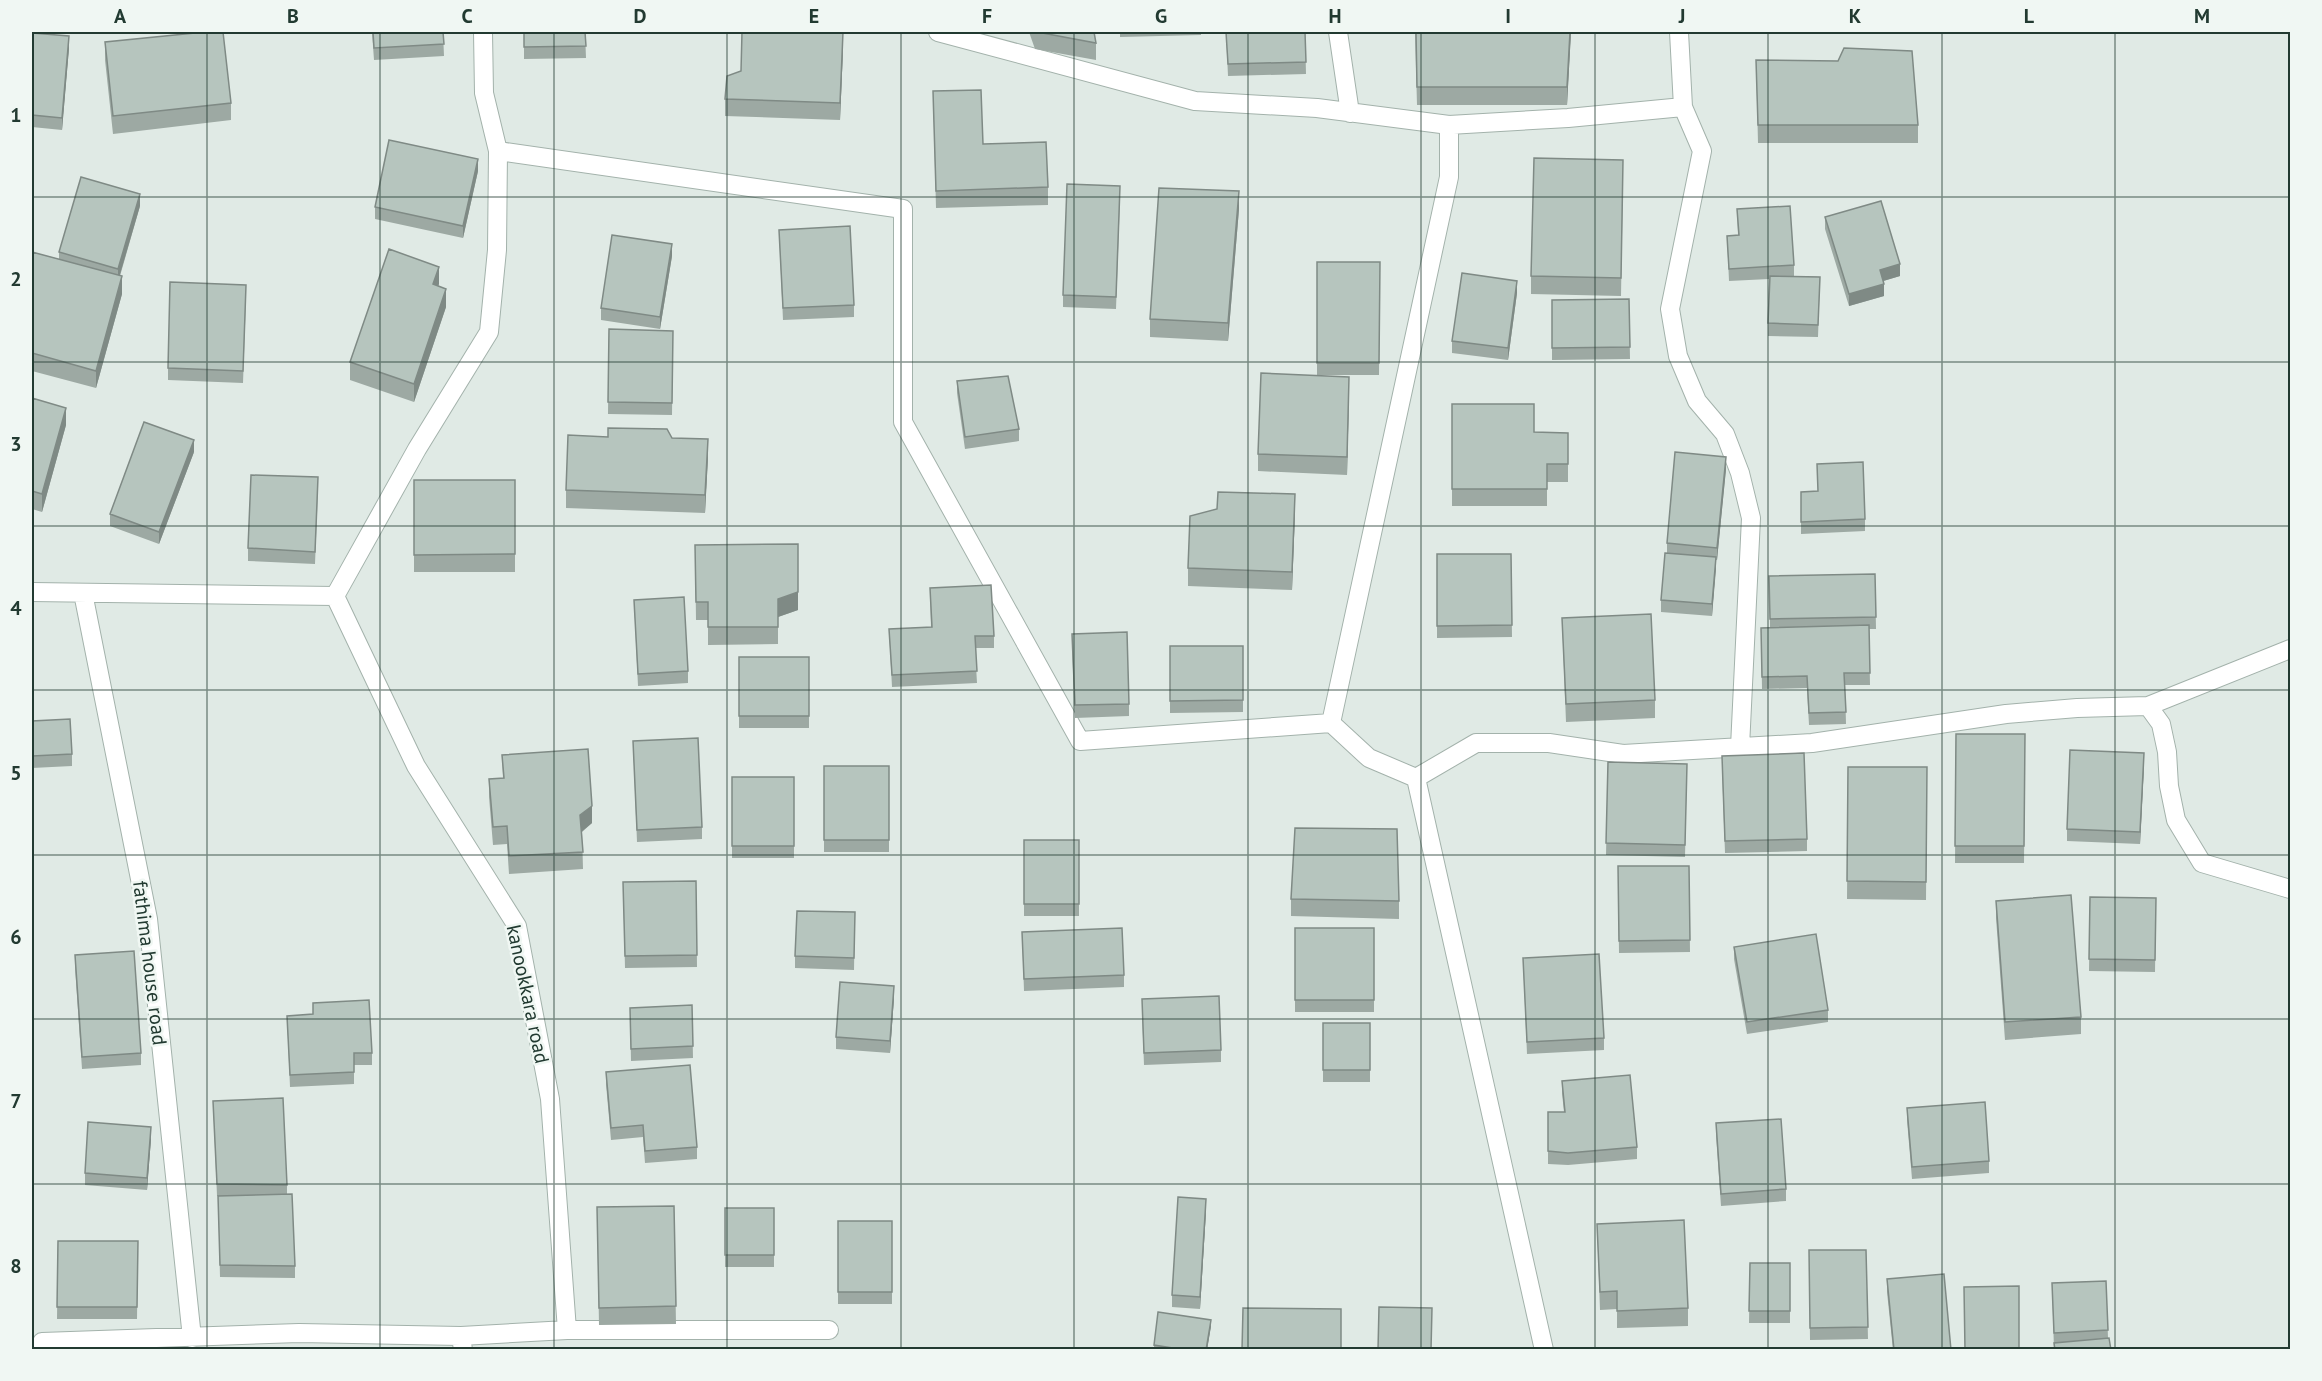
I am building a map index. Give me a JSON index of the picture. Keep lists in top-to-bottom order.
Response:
{
  "streets": {
    "street": ["fathima house road", "kanookkara road"]
  },
  "grid": {
    "columns": [
      "A",
      "B",
      "C",
      "D",
      "E",
      "F",
      "G",
      "H",
      "I",
      "J",
      "K",
      "L",
      "M"
    ],
    "rows": [
      "1",
      "2",
      "3",
      "4",
      "5",
      "6",
      "7",
      "8"
    ]
  }
}
